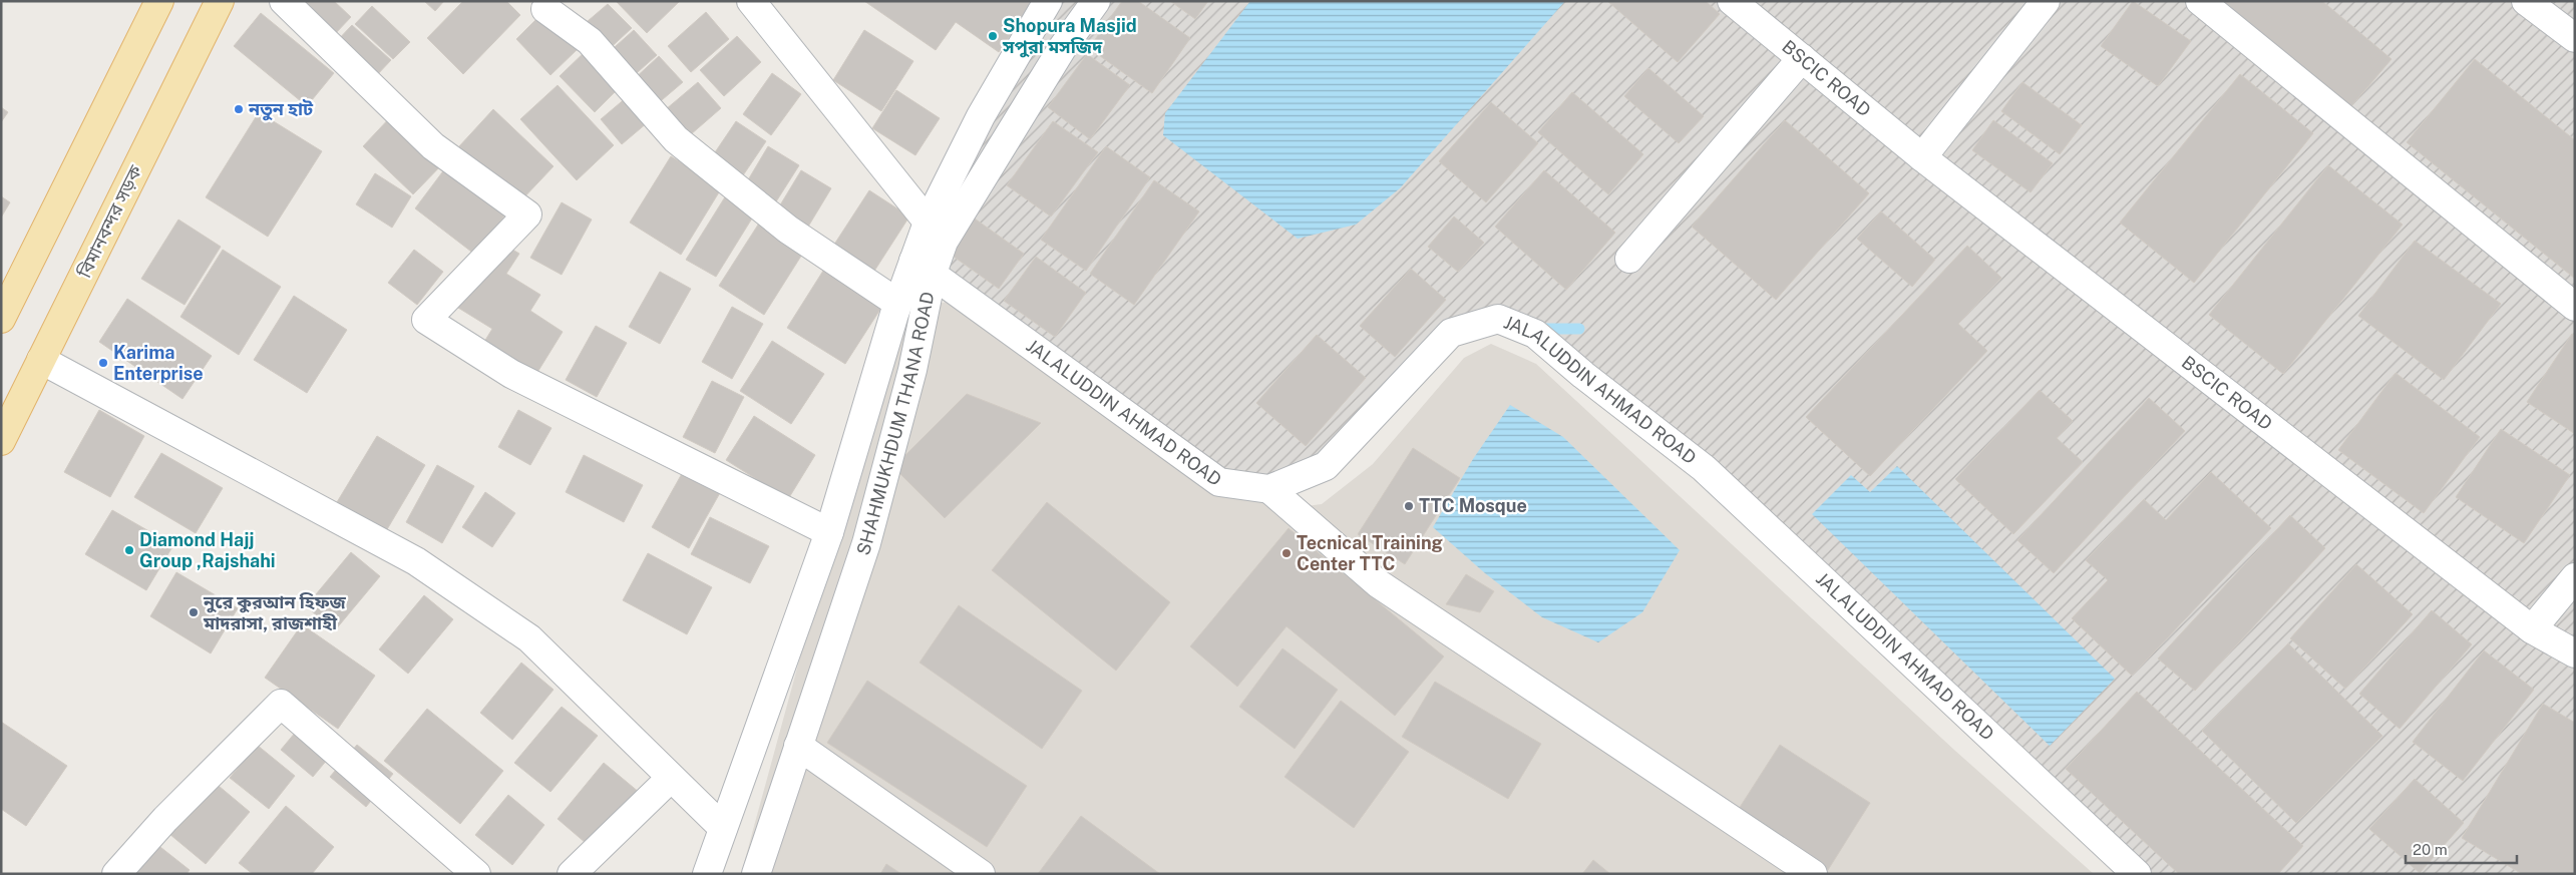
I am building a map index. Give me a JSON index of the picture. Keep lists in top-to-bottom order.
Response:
{
  "streets": {
    "main road": ["বিমানবন্দর সড়ক"],
    "street": ["BSCIC ROAD", "JALALUDDIN AHMAD ROAD", "SHAHMUKHDUM THANA ROAD"]
  },
  "crossings": [
    ["JALALUDDIN AHMAD ROAD", "SHAHMUKHDUM THANA ROAD"]
  ],
  "places": [
    "Shopura Masjid সপুরা মসজিদ",
    "নতুন হাট",
    "Karima Enterprise",
    "TTC Mosque",
    "Diamond Hajj Group ,Rajshahi",
    "Tecnical Training Center TTC",
    "নুরে কুরআন হিফজ মাদরাসা, রাজশাহী"
  ],
  "scale_bar": "20 m"
}
